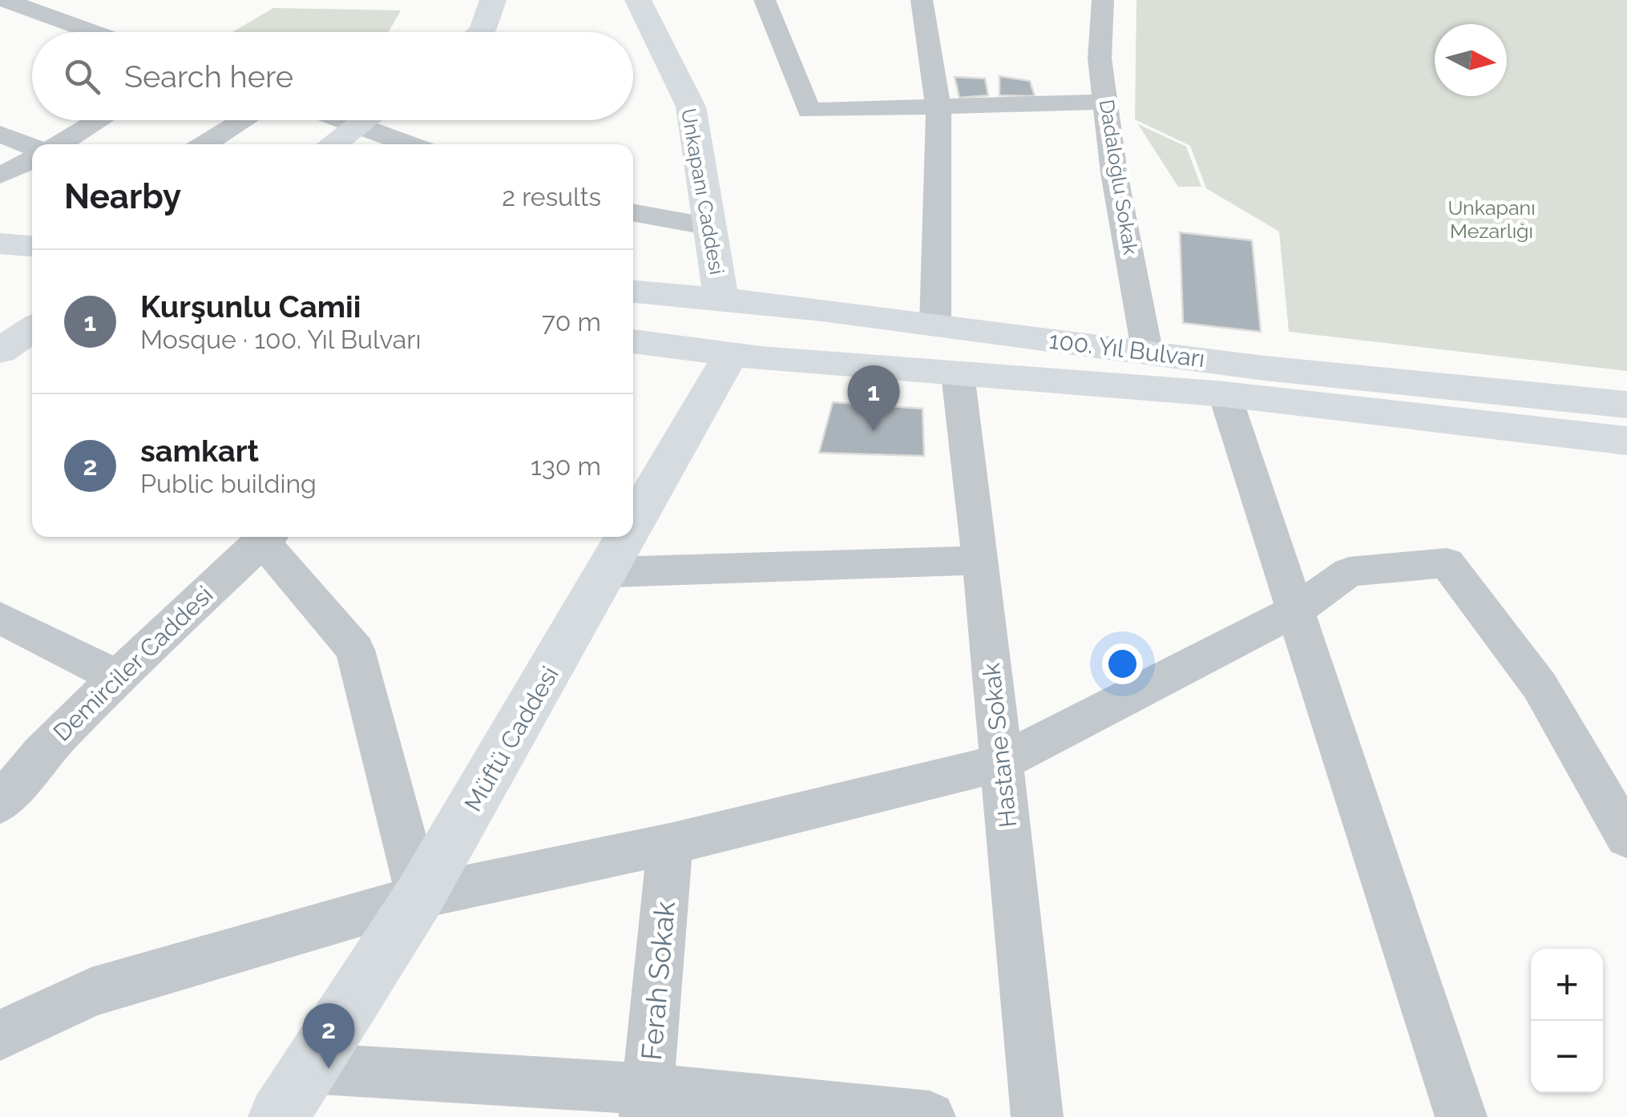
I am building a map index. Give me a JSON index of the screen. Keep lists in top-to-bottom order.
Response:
{
  "streets": {
    "main road": ["Unkapanı Caddesi", "100. Yıl Bulvarı", "Müftü Caddesi"],
    "street": [
      "Dadaloğlu Sokak",
      "Demirciler Caddesi",
      "Hastane Sokak",
      "Ferah Sokak"
    ]
  },
  "crossings": [
    ["Dadaloğlu Sokak", "100. Yıl Bulvarı"],
    ["Unkapanı Caddesi", "100. Yıl Bulvarı"],
    ["100. Yıl Bulvarı", "Müftü Caddesi"],
    ["100. Yıl Bulvarı", "Hastane Sokak"]
  ],
  "parks": ["Unkapanı Mezarlığı"],
  "north": "right",
  "page": {
    "search": "Search here",
    "heading": ["Nearby", "2 results"],
    "list": [
      {
        "mark": "1",
        "name": "Kurşunlu Camii",
        "note": "Mosque · 100. Yıl Bulvarı",
        "value": "70 m"
      },
      {
        "mark": "2",
        "name": "samkart",
        "note": "Public building",
        "value": "130 m"
      }
    ],
    "pins": ["1", "2"],
    "map_buttons": ["+", "−"]
  }
}
